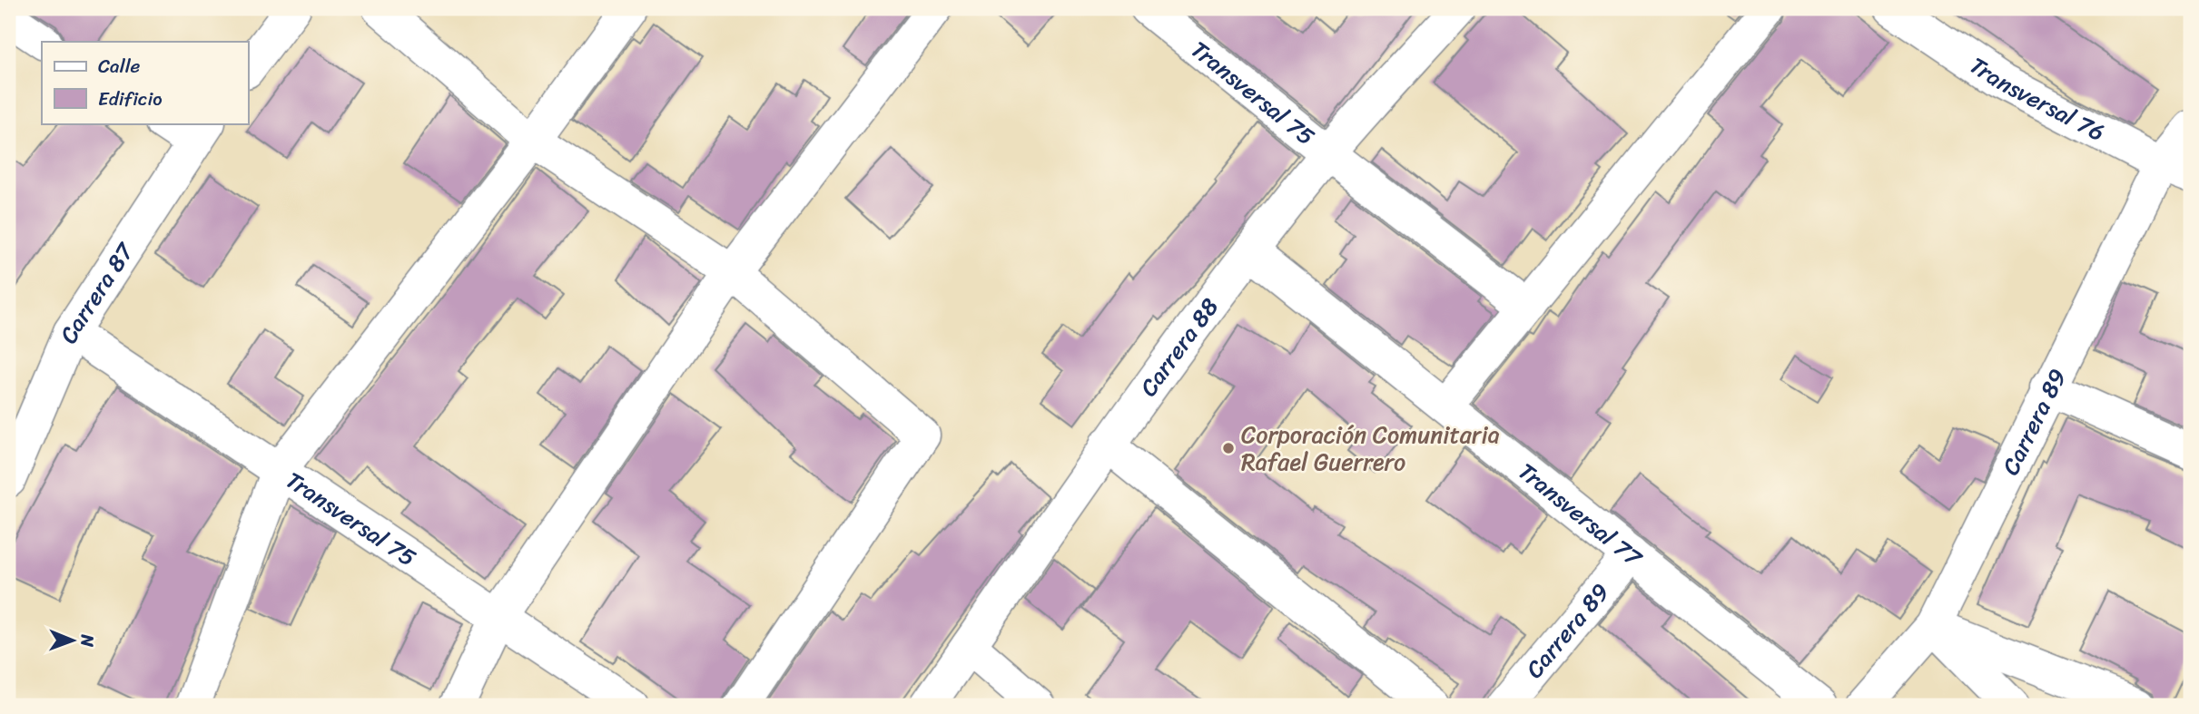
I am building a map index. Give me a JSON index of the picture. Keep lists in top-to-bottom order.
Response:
{
  "streets": {
    "street": [
      "Transversal 75",
      "Transversal 76",
      "Carrera 87",
      "Carrera 88",
      "Carrera 89",
      "Transversal 77"
    ]
  },
  "crossings": [
    ["Transversal 75", "Carrera 87"],
    ["Transversal 75", "Carrera 88"],
    ["Transversal 76", "Carrera 89"],
    ["Carrera 88", "Transversal 77"],
    ["Carrera 89", "Transversal 77"]
  ],
  "places": ["Corporación Comunitaria Rafael Guerrero"],
  "legend": ["Calle", "Edificio"],
  "north": "right"
}
